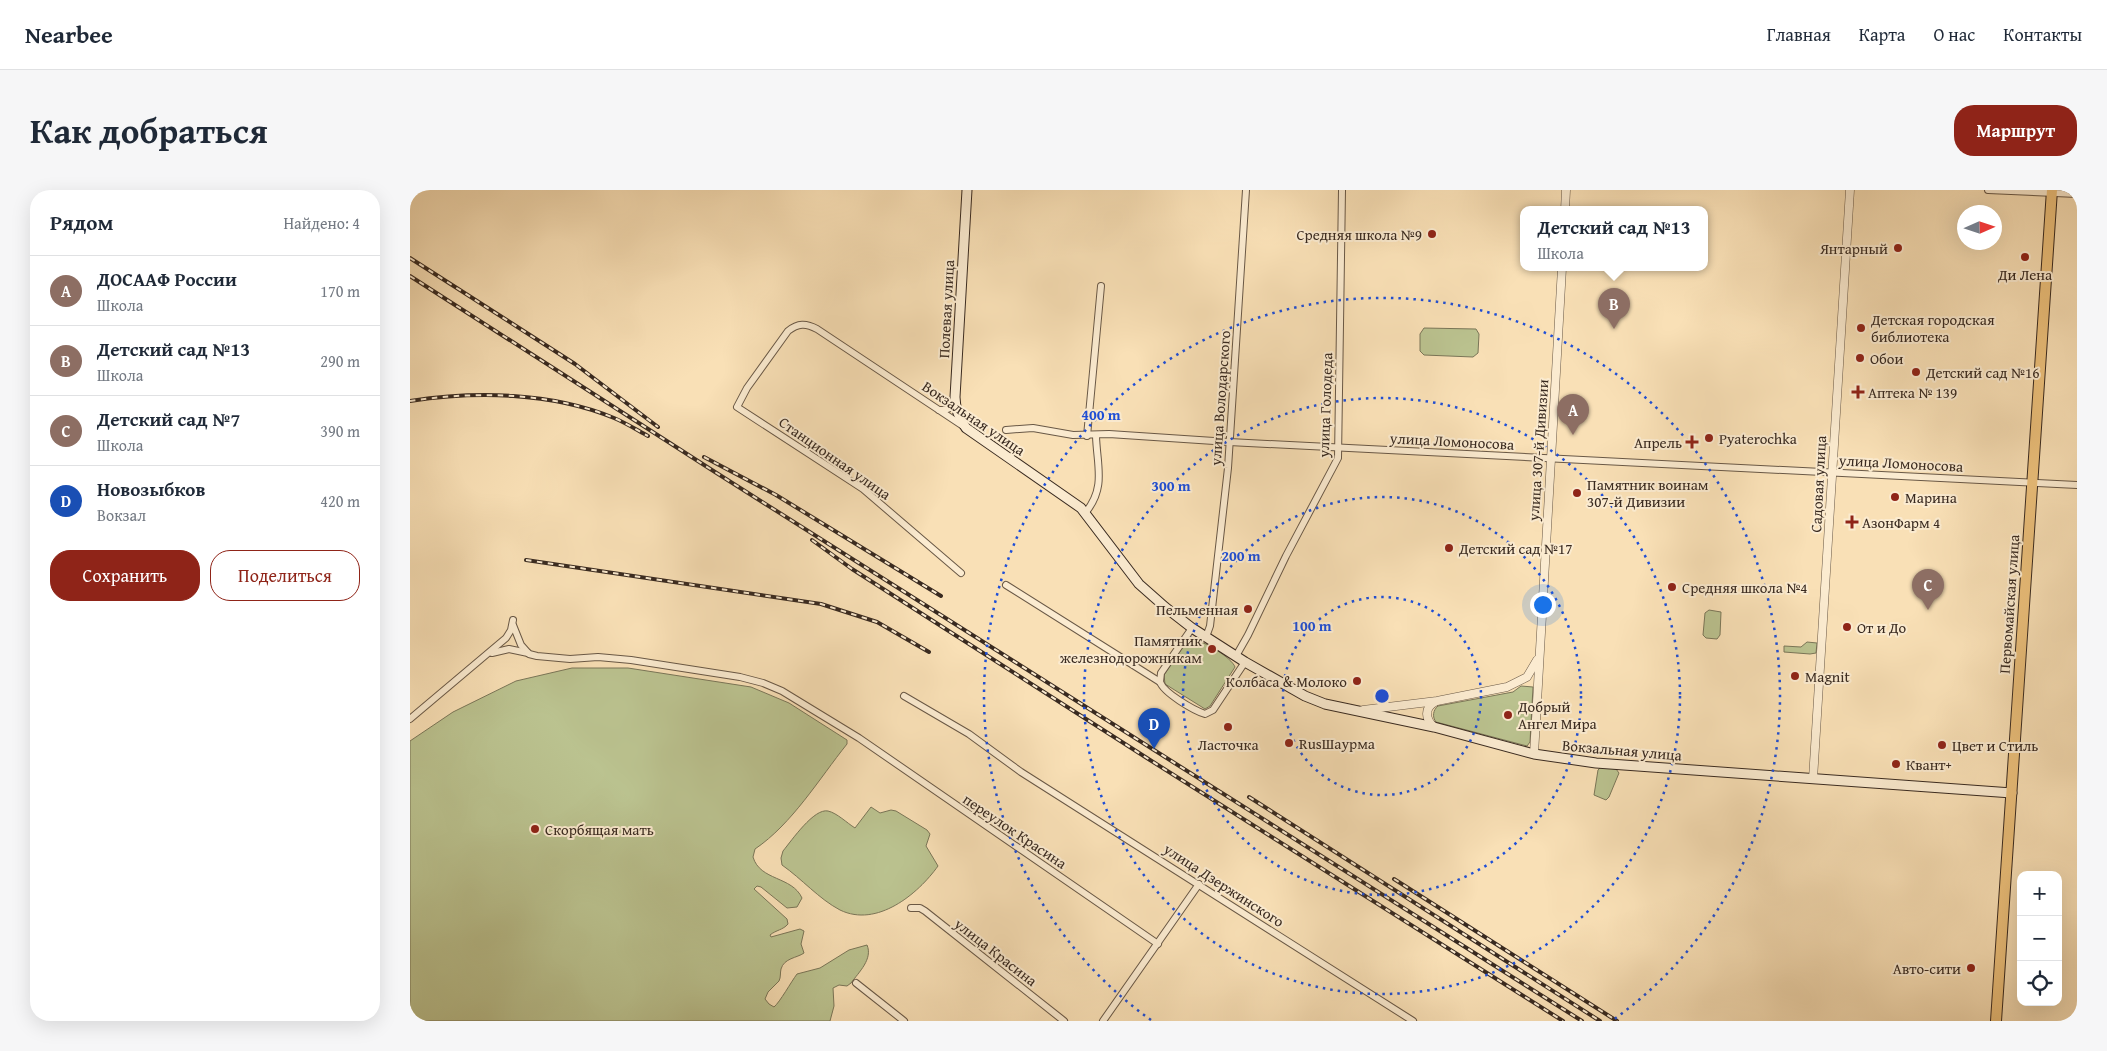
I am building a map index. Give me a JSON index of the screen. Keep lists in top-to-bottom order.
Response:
{
  "streets": {
    "main road": ["Полевая улица", "Вокзальная улица", "Первомайская улица"],
    "street": [
      "улица Володарского",
      "улица Голодеда",
      "улица Ломоносова",
      "улица 307-й Дивизии",
      "Станционная улица",
      "Садовая улица",
      "переулок Красина",
      "улица Дзержинского",
      "улица Красина"
    ]
  },
  "crossings": [
    ["Полевая улица", "Вокзальная улица"],
    ["улица Володарского", "Вокзальная улица"],
    ["улица Володарского", "улица Ломоносова"],
    ["улица Голодеда", "Вокзальная улица"],
    ["улица Голодеда", "улица Ломоносова"],
    ["Вокзальная улица", "улица 307-й Дивизии"],
    ["Вокзальная улица", "Станционная улица"],
    ["Вокзальная улица", "Садовая улица"],
    ["Вокзальная улица", "Первомайская улица"],
    ["улица Ломоносова", "улица 307-й Дивизии"],
    ["улица Ломоносова", "Садовая улица"],
    ["улица Ломоносова", "Первомайская улица"]
  ],
  "places": {
    "other": [
      "Средняя школа №9",
      "Янтарный",
      "Ди Лена",
      "Детская городская библиотека",
      "Обои",
      "Детский сад №16",
      "Pyaterochka",
      "Памятник воинам 307-й Дивизии",
      "Марина",
      "Детский сад №17",
      "Средняя школа №4",
      "Пельменная",
      "От и До",
      "Памятник железнодорожникам",
      "Magnit",
      "Колбаса & Молоко",
      "Добрый Ангел Мира",
      "Ласточка",
      "RusШаурма",
      "Цвет и Стиль",
      "Квант+",
      "Скорбящая мать",
      "Авто-сити"
    ],
    "health": ["Аптека № 139", "Апрель", "АзонФарм 4"]
  },
  "north": "right",
  "page": {
    "header": "Nearbee",
    "nav": [
      "Главная",
      "Карта",
      "О нас",
      "Контакты"
    ],
    "title": "Как добраться",
    "buttons": [
      "Маршрут",
      ["Сохранить", "Поделиться"]
    ],
    "heading": ["Рядом", "Найдено: 4"],
    "popup": ["Детский сад №13", "Школа"],
    "list": [
      {
        "mark": "A",
        "name": "ДОСААФ России",
        "note": "Школа",
        "value": "170 m"
      },
      {
        "mark": "B",
        "name": "Детский сад №13",
        "note": "Школа",
        "value": "290 m"
      },
      {
        "mark": "C",
        "name": "Детский сад №7",
        "note": "Школа",
        "value": "390 m"
      },
      {
        "mark": "D",
        "name": "Новозыбков",
        "note": "Вокзал",
        "value": "420 m"
      }
    ],
    "pins": [
      "B",
      "A",
      "C",
      "D"
    ],
    "map_buttons": ["+", "−"]
  },
  "rings": [
    "400 m",
    "300 m",
    "200 m",
    "100 m"
  ]
}
